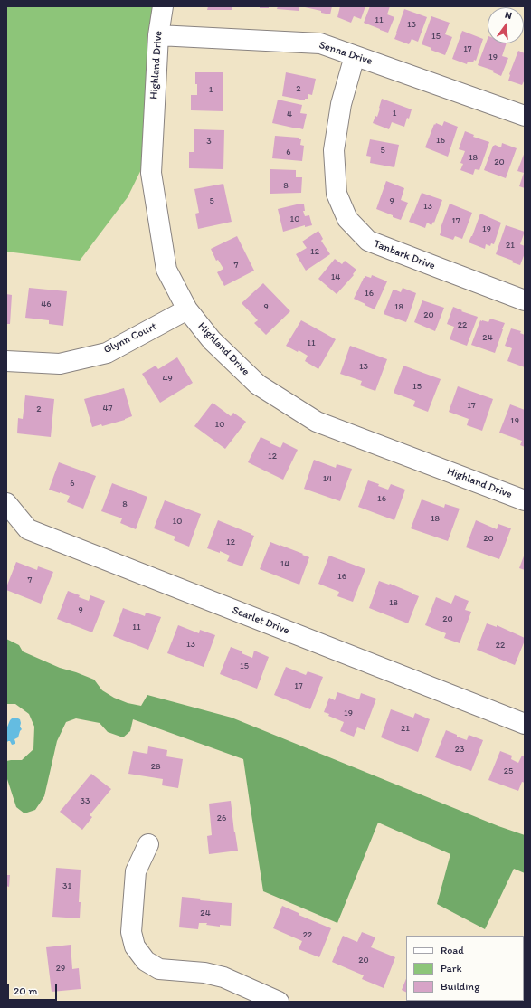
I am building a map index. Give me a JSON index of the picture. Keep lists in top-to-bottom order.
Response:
{
  "streets": {
    "street": [
      "Senna Drive",
      "Highland Drive",
      "Tanbark Drive",
      "Glynn Court",
      "Scarlet Drive"
    ]
  },
  "crossings": [
    ["Senna Drive", "Highland Drive"],
    ["Senna Drive", "Tanbark Drive"],
    ["Highland Drive", "Glynn Court"]
  ],
  "house_numbers": [
    "11",
    "13",
    "15",
    "17",
    "19",
    "2",
    "1",
    "1",
    "4",
    "16",
    "3",
    "5",
    "6",
    "18",
    "20",
    "8",
    "5",
    "9",
    "13",
    "10",
    "17",
    "19",
    "21",
    "12",
    "7",
    "14",
    "16",
    "46",
    "9",
    "18",
    "20",
    "22",
    "24",
    "11",
    "13",
    "49",
    "15",
    "17",
    "47",
    "2",
    "19",
    "10",
    "12",
    "14",
    "6",
    "16",
    "8",
    "18",
    "10",
    "20",
    "12",
    "14",
    "16",
    "7",
    "18",
    "9",
    "20",
    "11",
    "13",
    "22",
    "15",
    "17",
    "19",
    "21",
    "23",
    "28",
    "25",
    "33",
    "26",
    "31",
    "24",
    "22",
    "20",
    "29"
  ],
  "legend": ["Road", "Park", "Building"],
  "scale_bar": "20 m",
  "north": "top"
}
